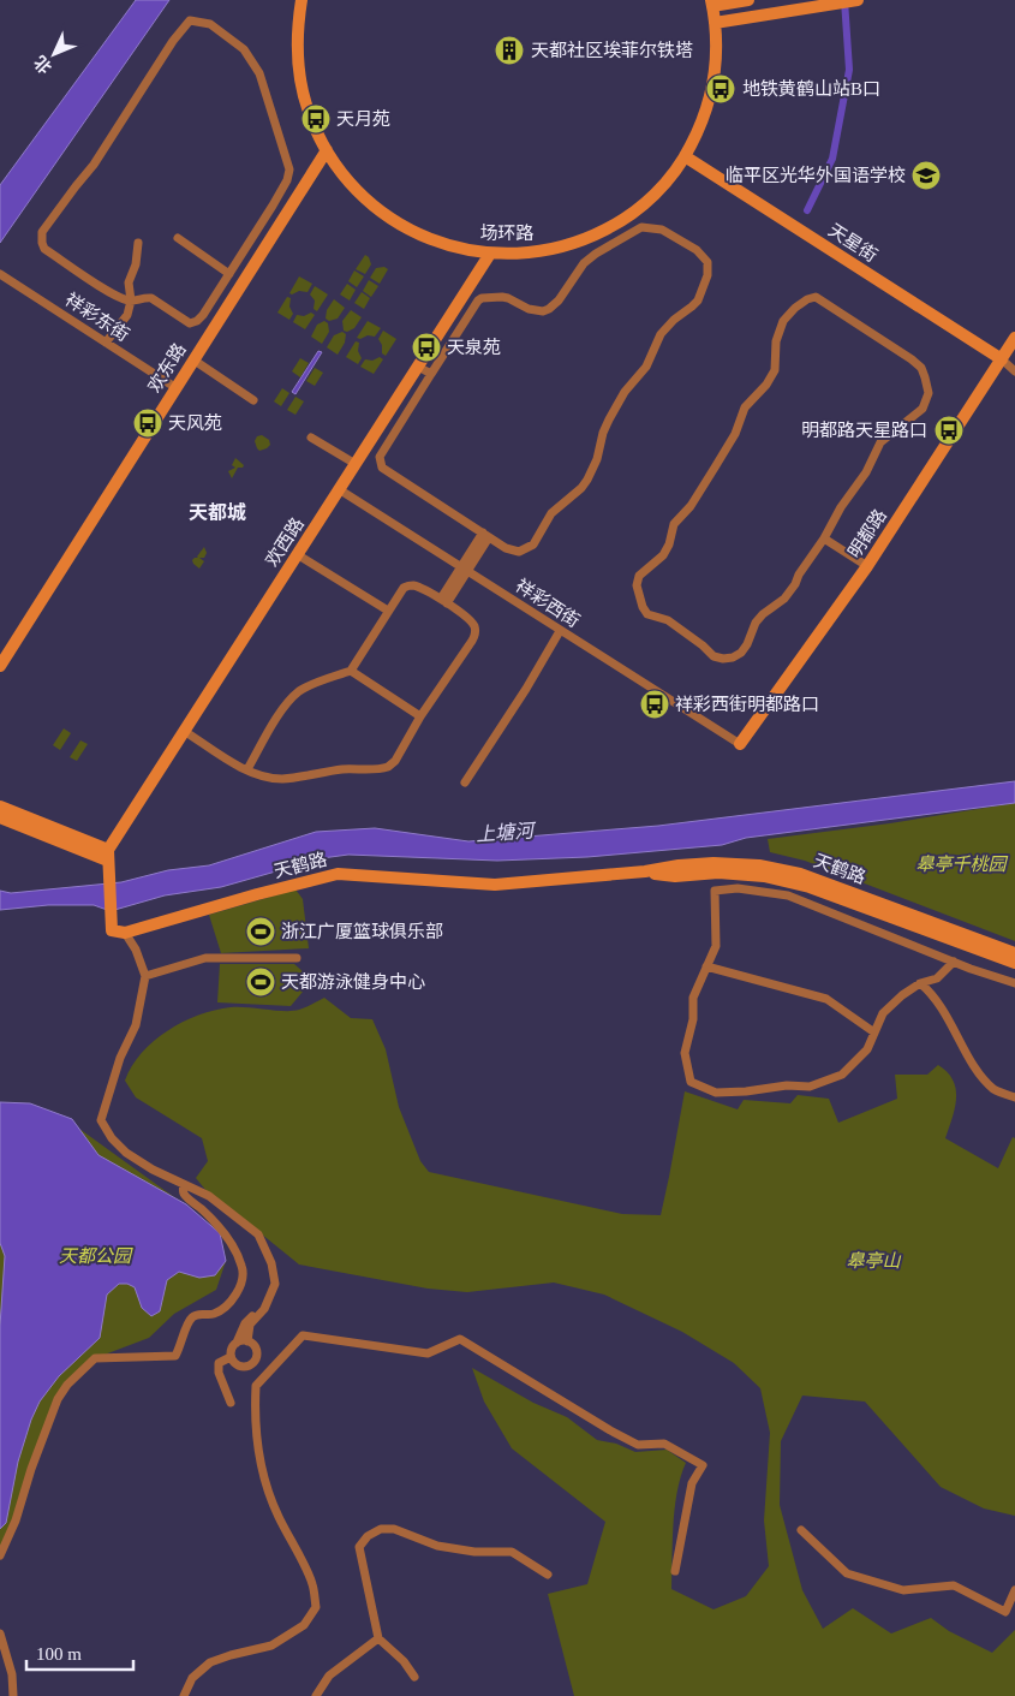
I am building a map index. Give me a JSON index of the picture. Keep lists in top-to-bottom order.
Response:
{
  "streets": {
    "main road": [
      "场环路",
      "天星街",
      "欢东路",
      "明都路",
      "欢西路",
      "天鹤路"
    ],
    "street": ["祥彩东街", "祥彩西街"]
  },
  "crossings": [
    ["场环路", "天星街"],
    ["场环路", "欢东路"],
    ["场环路", "欢西路"],
    ["天星街", "明都路"],
    ["祥彩东街", "欢东路"],
    ["明都路", "祥彩西街"],
    ["欢西路", "祥彩西街"]
  ],
  "districts": ["天都城"],
  "water": ["上塘河"],
  "parks": ["皋亭千桃园", "天都公园", "皋亭山"],
  "places": {
    "building": ["天都社区埃菲尔铁塔"],
    "bus stop": [
      "地铁黄鹤山站B口",
      "天月苑",
      "天泉苑",
      "天风苑",
      "明都路天星路口",
      "祥彩西街明都路口"
    ],
    "school or university": ["临平区光华外国语学校"],
    "sports": ["浙江广厦篮球俱乐部", "天都游泳健身中心"]
  },
  "scale_bar": "100 m",
  "north": "bottom left"
}
